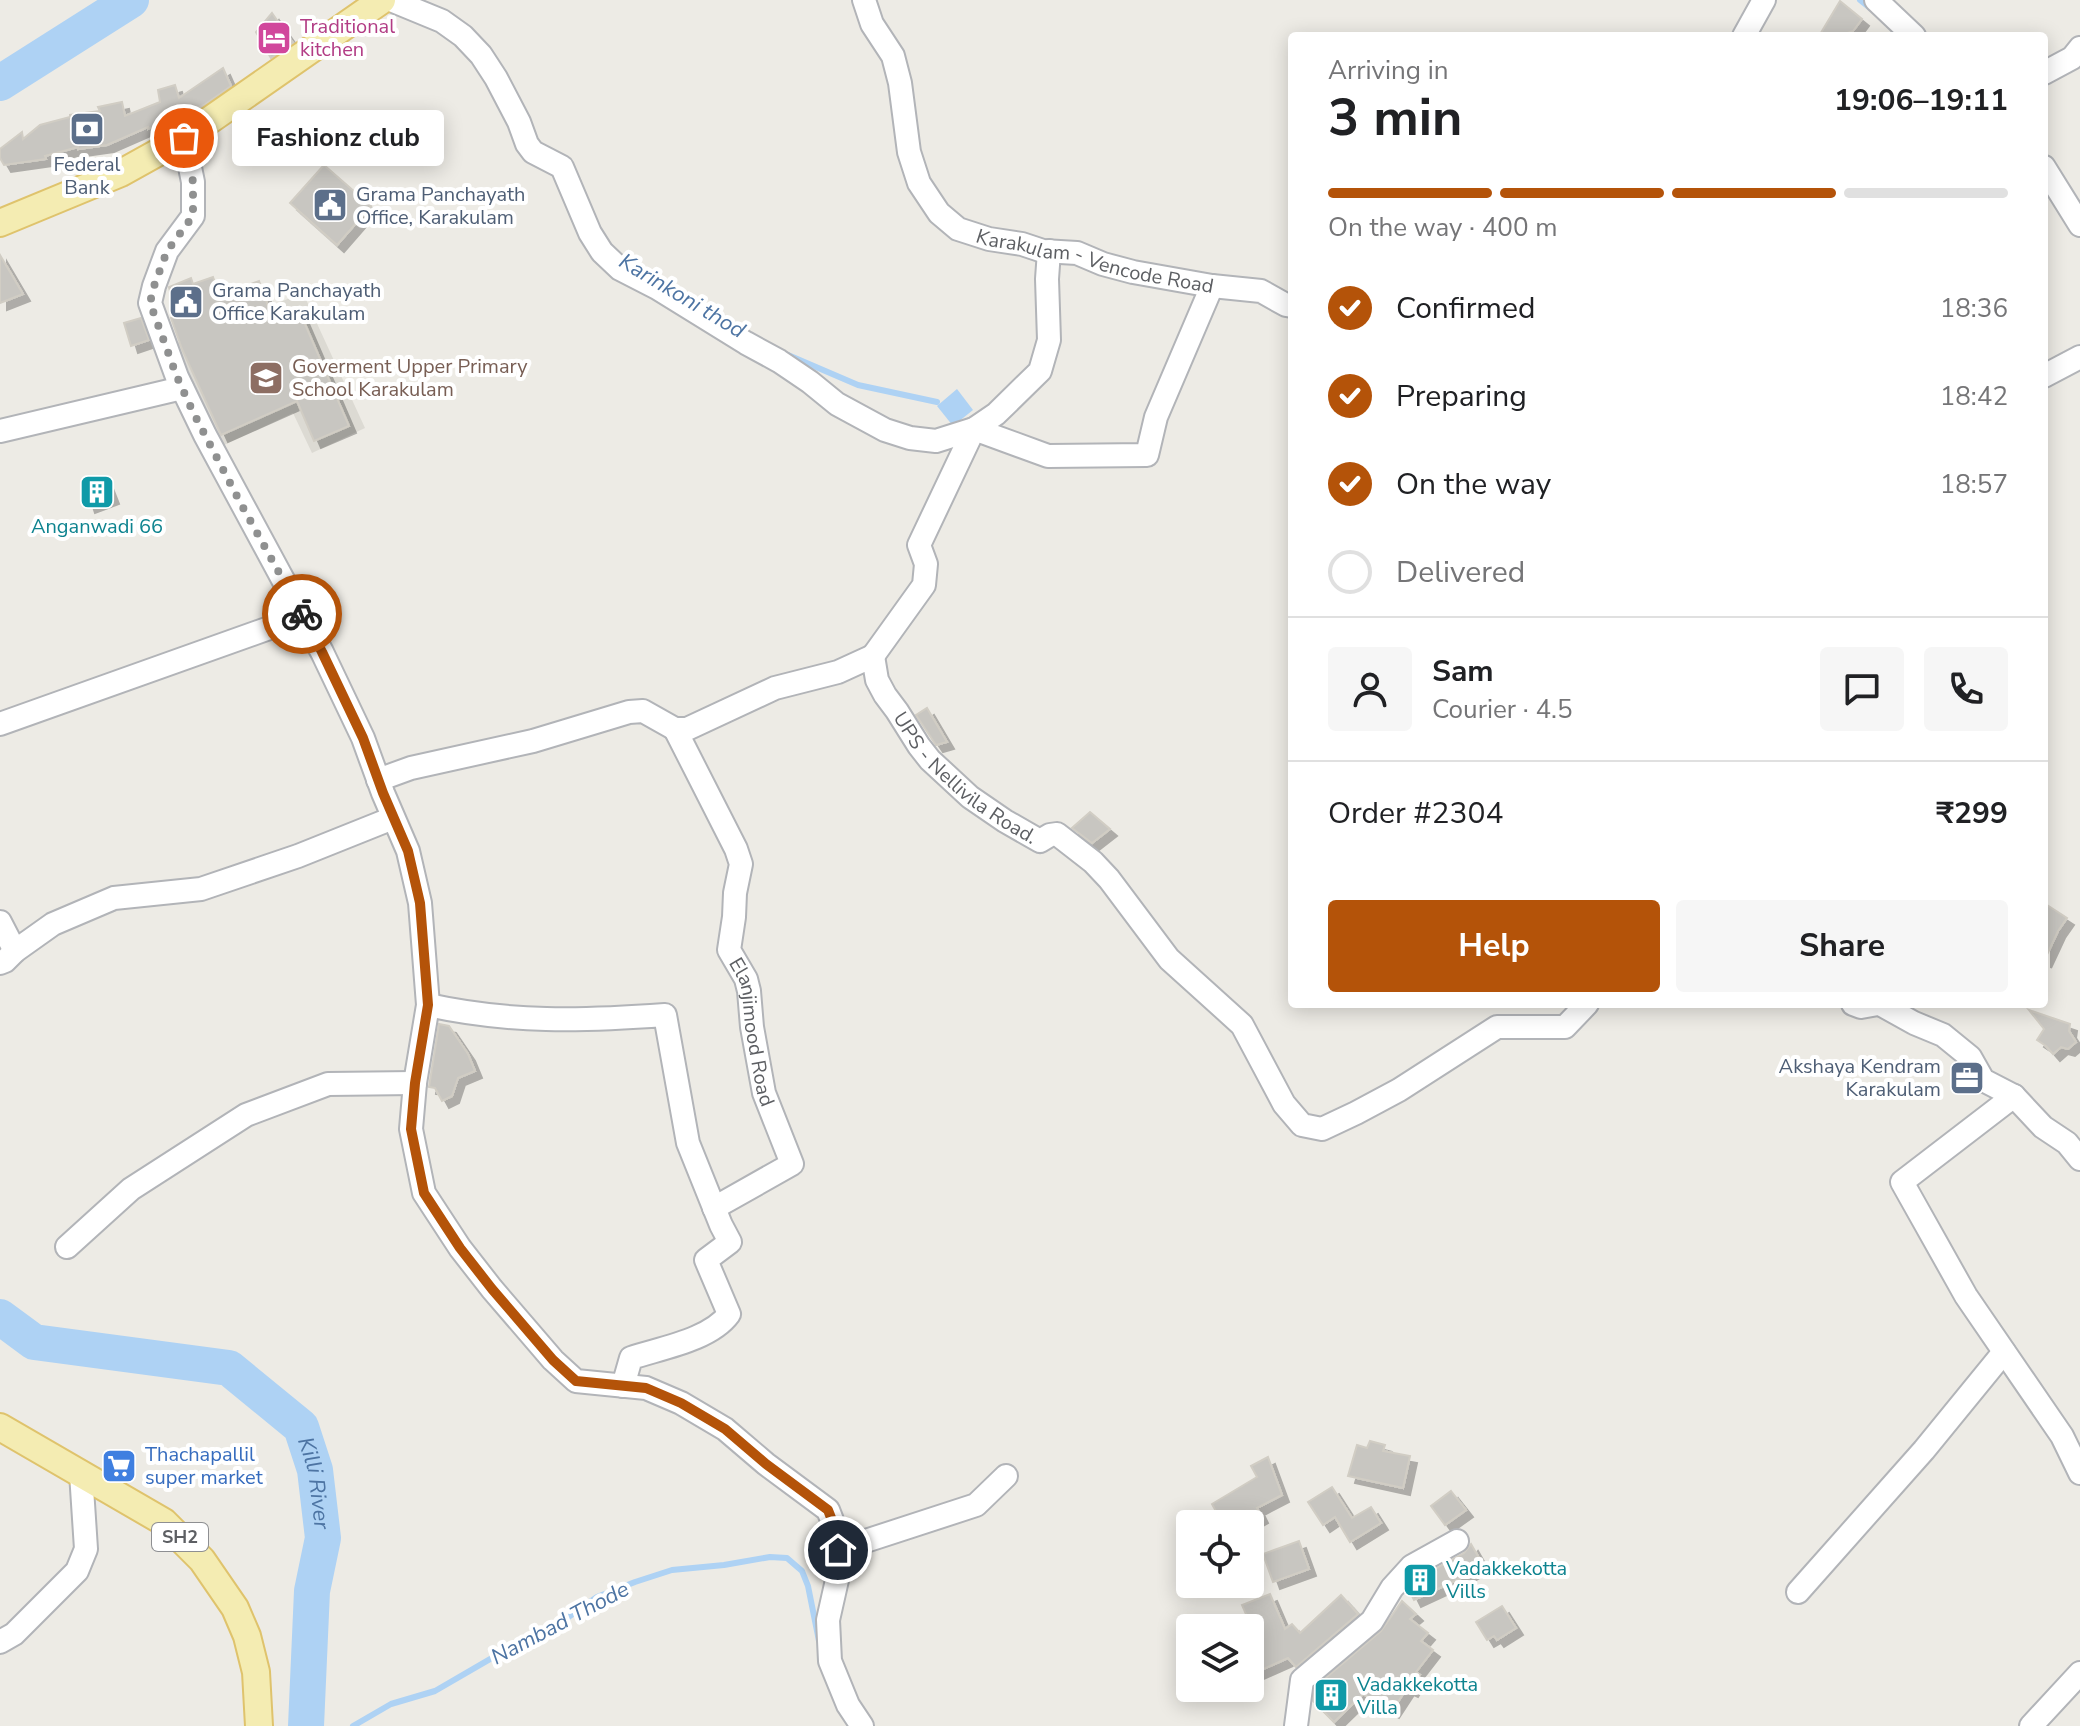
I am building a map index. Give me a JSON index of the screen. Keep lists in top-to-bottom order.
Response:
{
  "streets": {
    "main road": ["SH2"],
    "street": ["Karakulam - Vencode Road", "UPS - Nellivila Road.", "Elanjimood Road"]
  },
  "water": ["Karinkoni thod", "Killi River", "Nambad Thode"],
  "places": {
    "hotel": ["Traditional kitchen"],
    "bank": ["Federal Bank"],
    "other": ["Fashionz club"],
    "public building": ["Grama Panchayath Office, Karakulam", "Grama Panchayath Office Karakulam"],
    "school or university": ["Goverment Upper Primary School Karakulam"],
    "building": ["Anganwadi 66", "Vadakkekotta Vills", "Vadakkekotta Villa"],
    "office": ["Akshaya Kendram Karakulam"],
    "supermarket": ["Thachapallil super market"]
  },
  "page": {
    "heading": ["3 min", "Arriving in", "19:06–19:11"],
    "panel": [
      "Sam",
      "Courier · 4.5",
      "Order #2304",
      "₹299"
    ],
    "bubble": "Fashionz club",
    "bar": "On the way · 400 m",
    "list": [
      ["Confirmed", "18:36"],
      ["Preparing", "18:42"],
      ["On the way", "18:57"],
      "Delivered"
    ],
    "buttons": ["Help", "Share"]
  }
}
